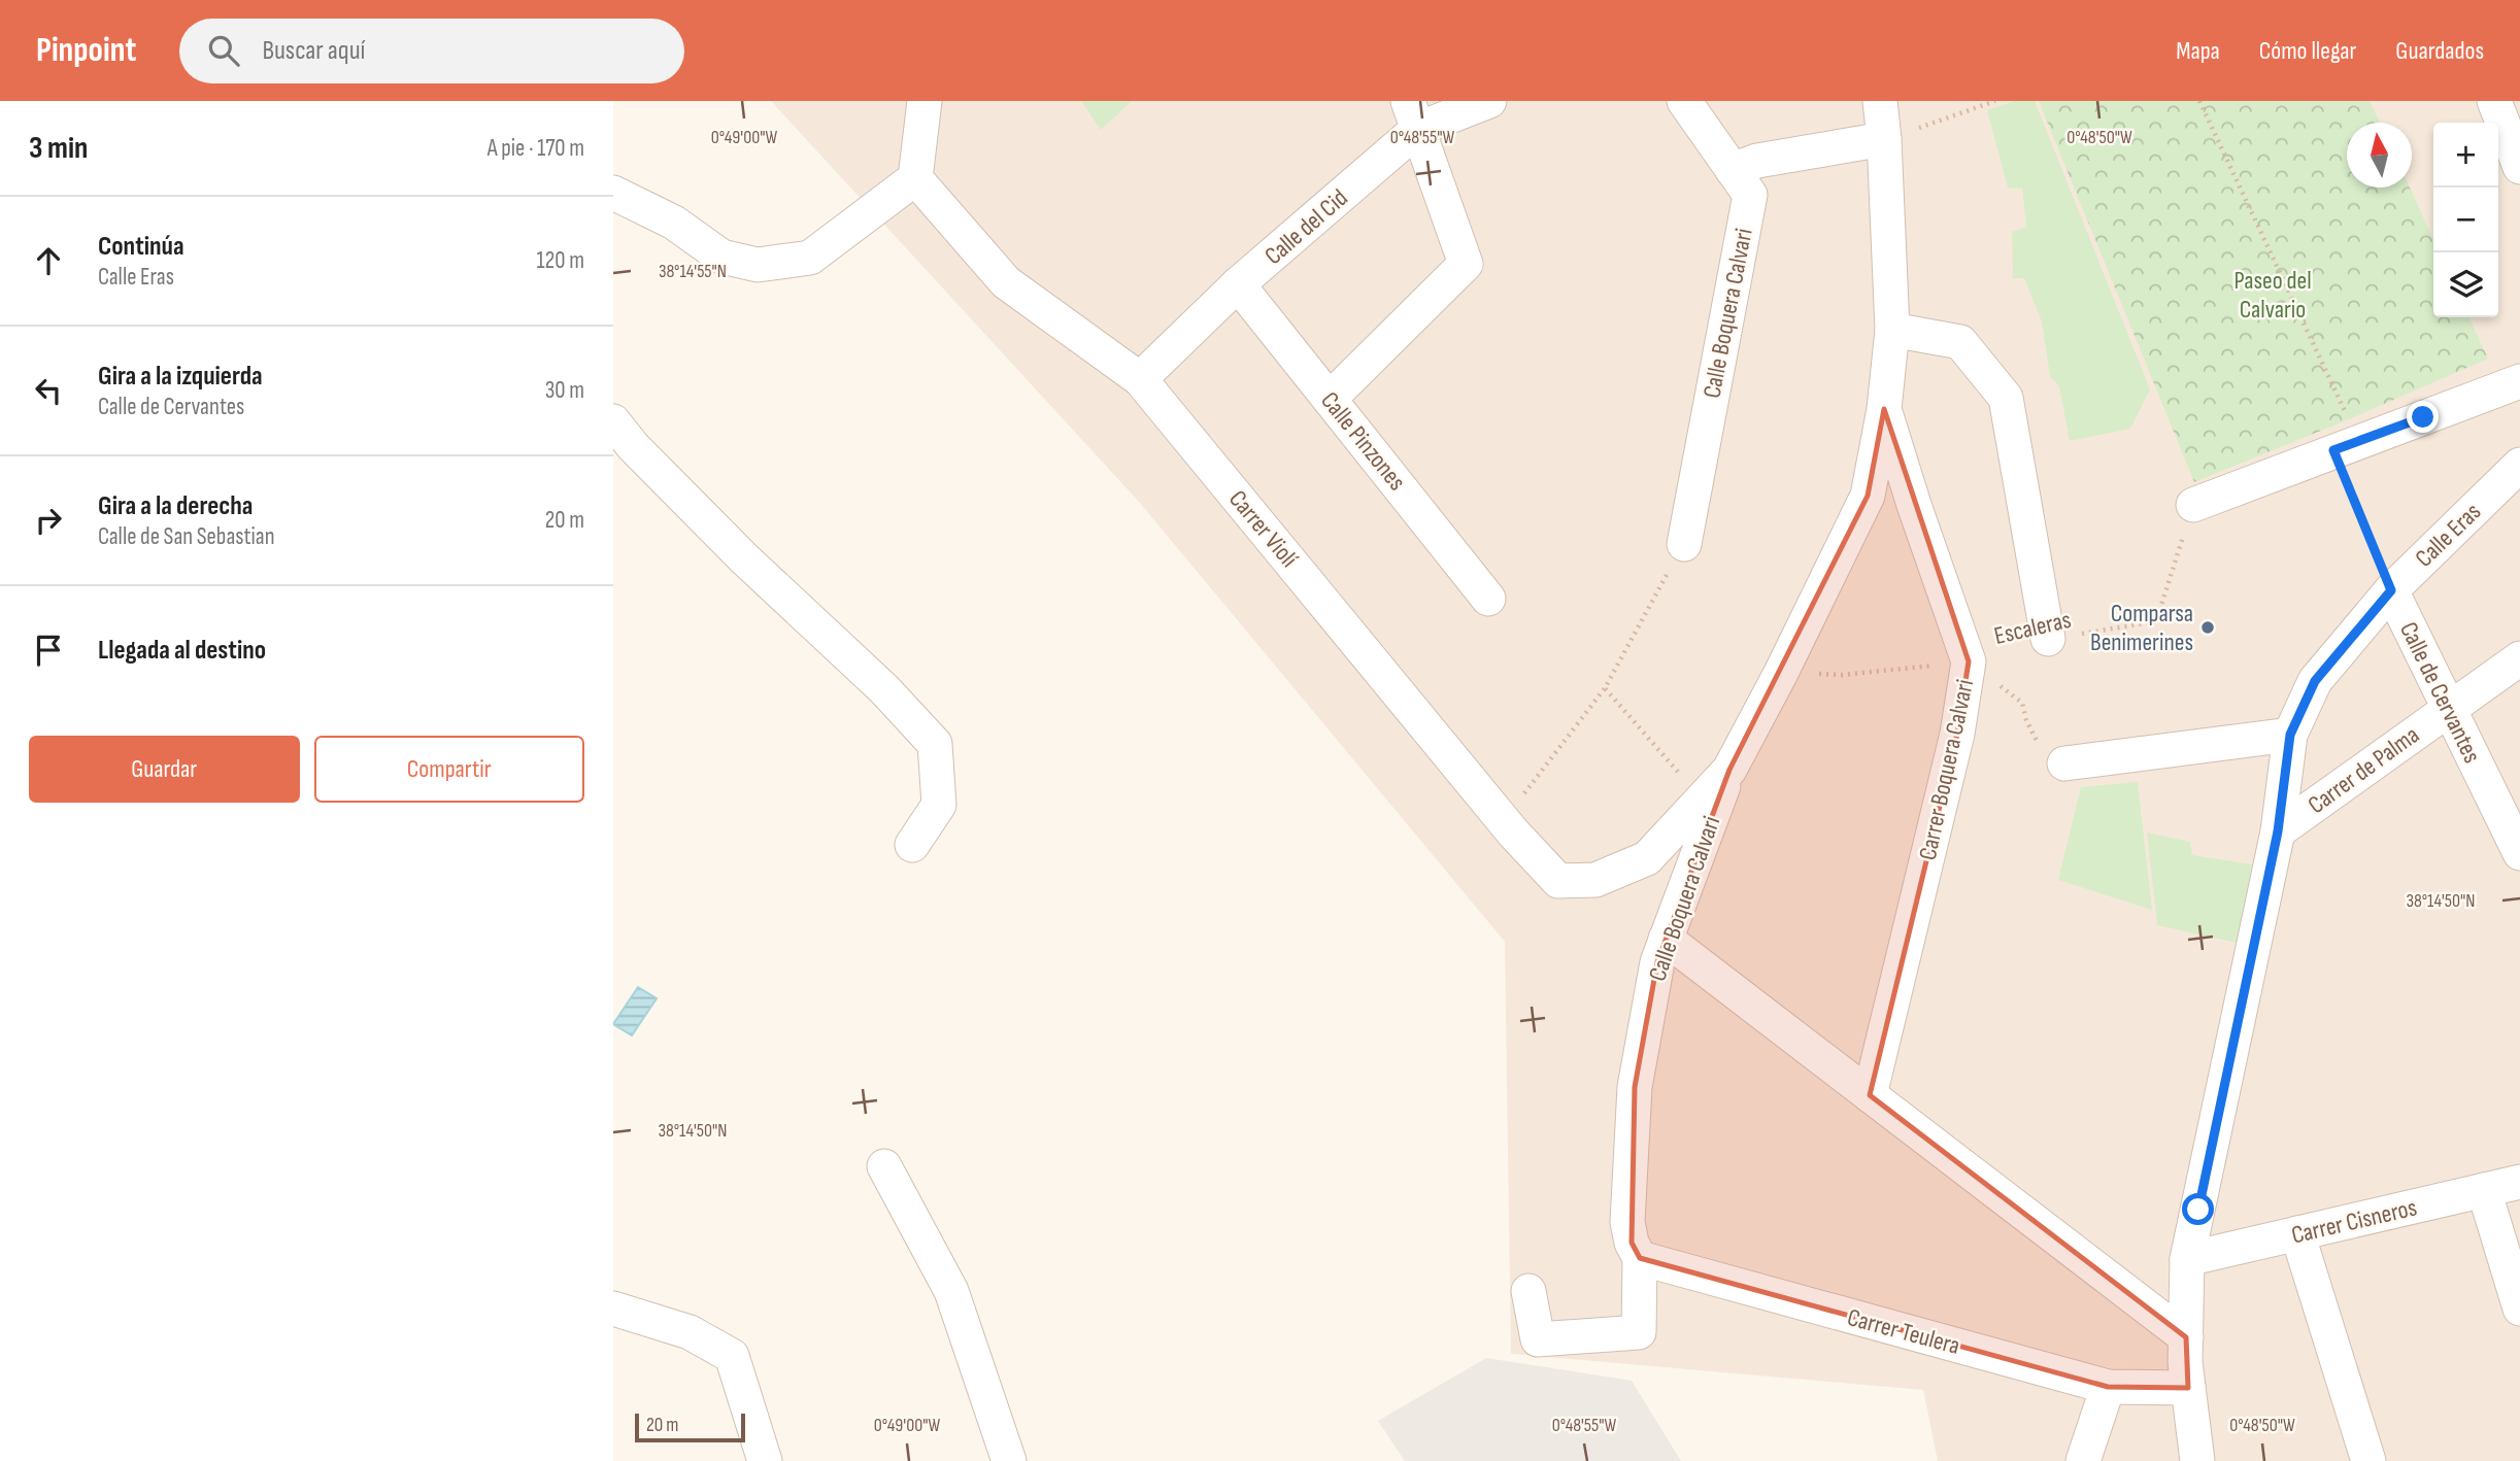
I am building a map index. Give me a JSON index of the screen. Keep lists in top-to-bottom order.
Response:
{
  "streets": {
    "street": [
      "Calle del Cid",
      "Calle Boquera Calvari",
      "Calle Pinzones",
      "Carrer Violí",
      "Calle Eras",
      "Calle de Cervantes",
      "Carrer Boquera Calvari",
      "Carrer de Palma",
      "Carrer Cisneros",
      "Carrer Teulera"
    ],
    "path": ["Escaleras"]
  },
  "crossings": [
    ["Calle del Cid", "Calle Pinzones"],
    ["Calle del Cid", "Carrer Violí"],
    ["Calle Boquera Calvari", "Carrer Boquera Calvari"],
    ["Calle Boquera Calvari", "Carrer Teulera"],
    ["Carrer Violí", "Carrer Boquera Calvari"],
    ["Calle Eras", "Calle de Cervantes"],
    ["Calle Eras", "Carrer de Palma"],
    ["Calle Eras", "Carrer Cisneros"],
    ["Calle Eras", "Carrer Teulera"],
    ["Calle de Cervantes", "Carrer de Palma"]
  ],
  "parks": ["Paseo del Calvario"],
  "places": ["Comparsa Benimerines"],
  "scale_bar": "20 m",
  "north": "top",
  "page": {
    "header": "Pinpoint",
    "search": "Buscar aquí",
    "nav": ["Mapa", "Cómo llegar", "Guardados"],
    "heading": ["3 min", "A pie · 170 m"],
    "map_buttons": ["+", "−"],
    "list": [
      ["Continúa", "Calle Eras", "120 m"],
      ["Gira a la izquierda", "Calle de Cervantes", "30 m"],
      ["Gira a la derecha", "Calle de San Sebastian", "20 m"],
      "Llegada al destino"
    ],
    "buttons": ["Guardar", "Compartir"],
    "scale": "20 m"
  },
  "coordinates": [
    "0°49'00\"W",
    "0°48'55\"W",
    "0°48'50\"W",
    "38°14'55\"N",
    "38°14'50\"N"
  ]
}
